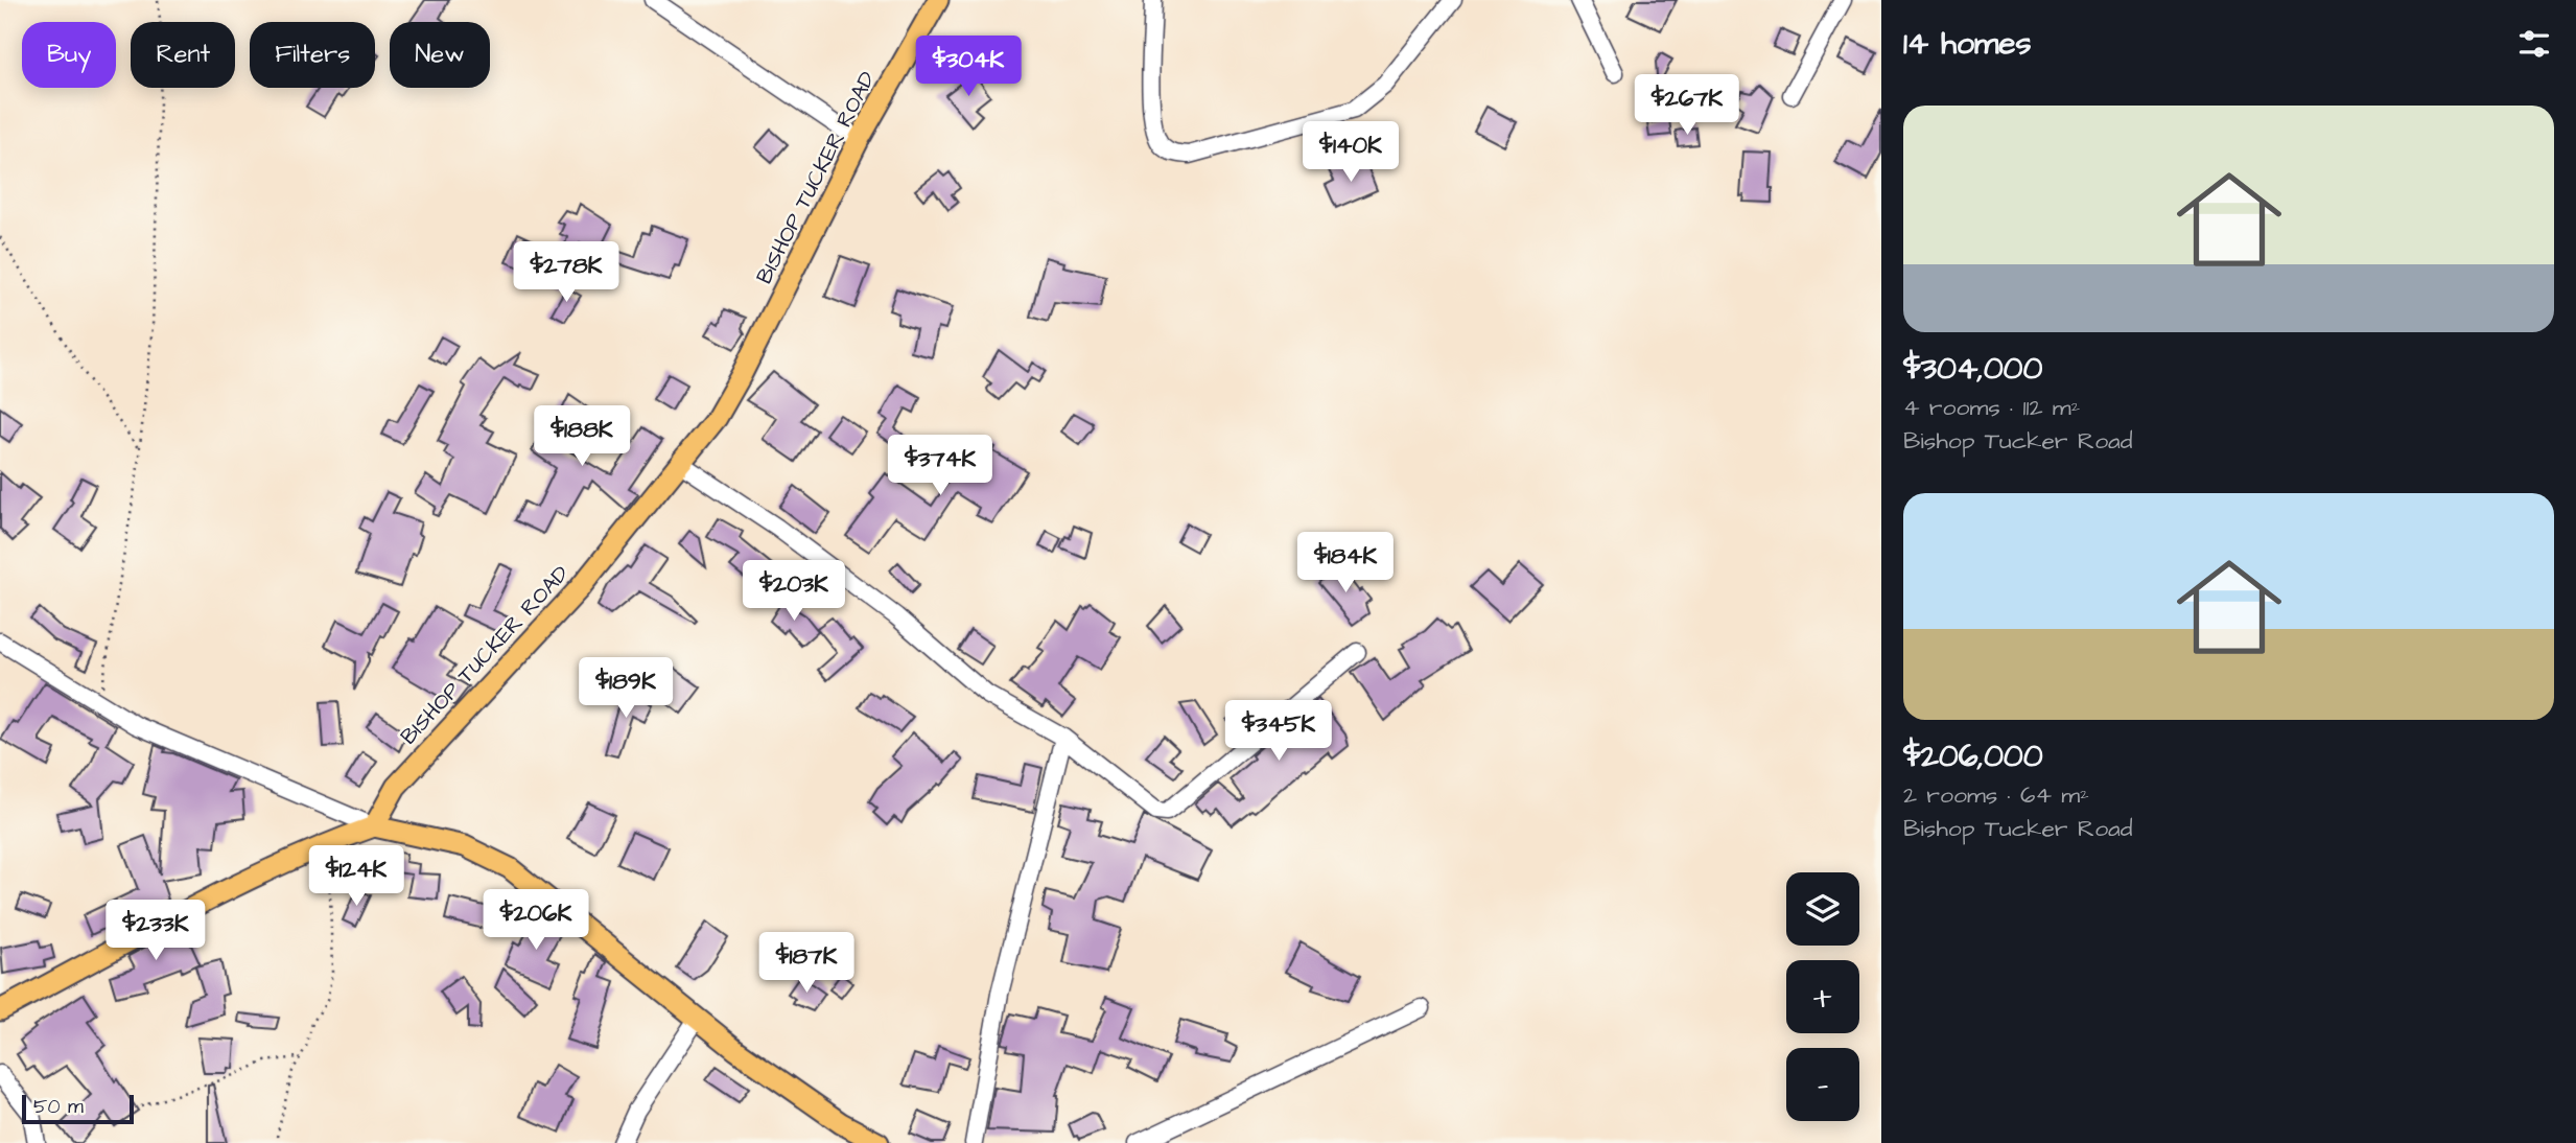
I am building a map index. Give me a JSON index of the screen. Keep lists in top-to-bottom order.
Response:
{
  "streets": {
    "main road": ["BISHOP TUCKER ROAD"]
  },
  "scale_bar": "50 m",
  "page": {
    "heading": "14 homes",
    "chip": [
      "Buy",
      "Rent",
      "Filters",
      "New"
    ],
    "price": [
      "$304K",
      "$267K",
      "$140K",
      "$278K",
      "$188K",
      "$374K",
      "$184K",
      "$203K",
      "$189K",
      "$345K",
      "$124K",
      "$206K",
      "$233K",
      "$187K"
    ],
    "list": [
      {
        "name": "$304,000",
        "note": "4 rooms · 112 m² · Bishop Tucker Road"
      },
      {
        "name": "$206,000",
        "note": "2 rooms · 64 m² · Bishop Tucker Road"
      }
    ],
    "map_buttons": ["+", "−"],
    "scale": "50 m"
  }
}
